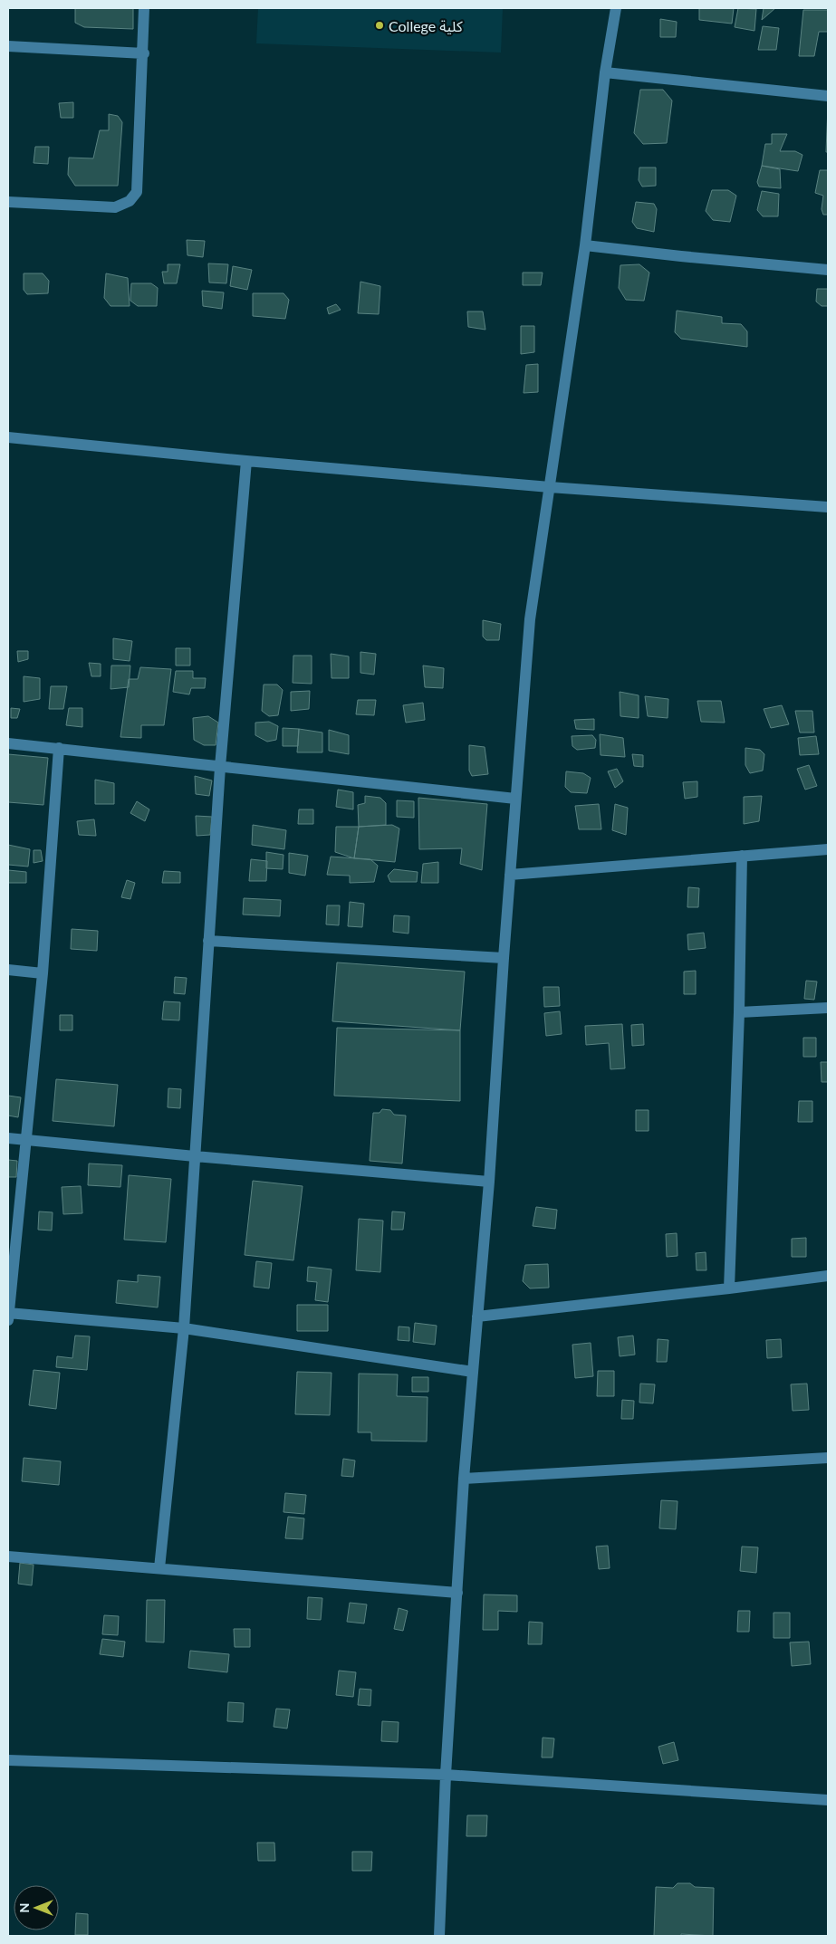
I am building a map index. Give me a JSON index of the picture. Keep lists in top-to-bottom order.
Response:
{
  "places": ["College كلية"],
  "north": "left"
}
